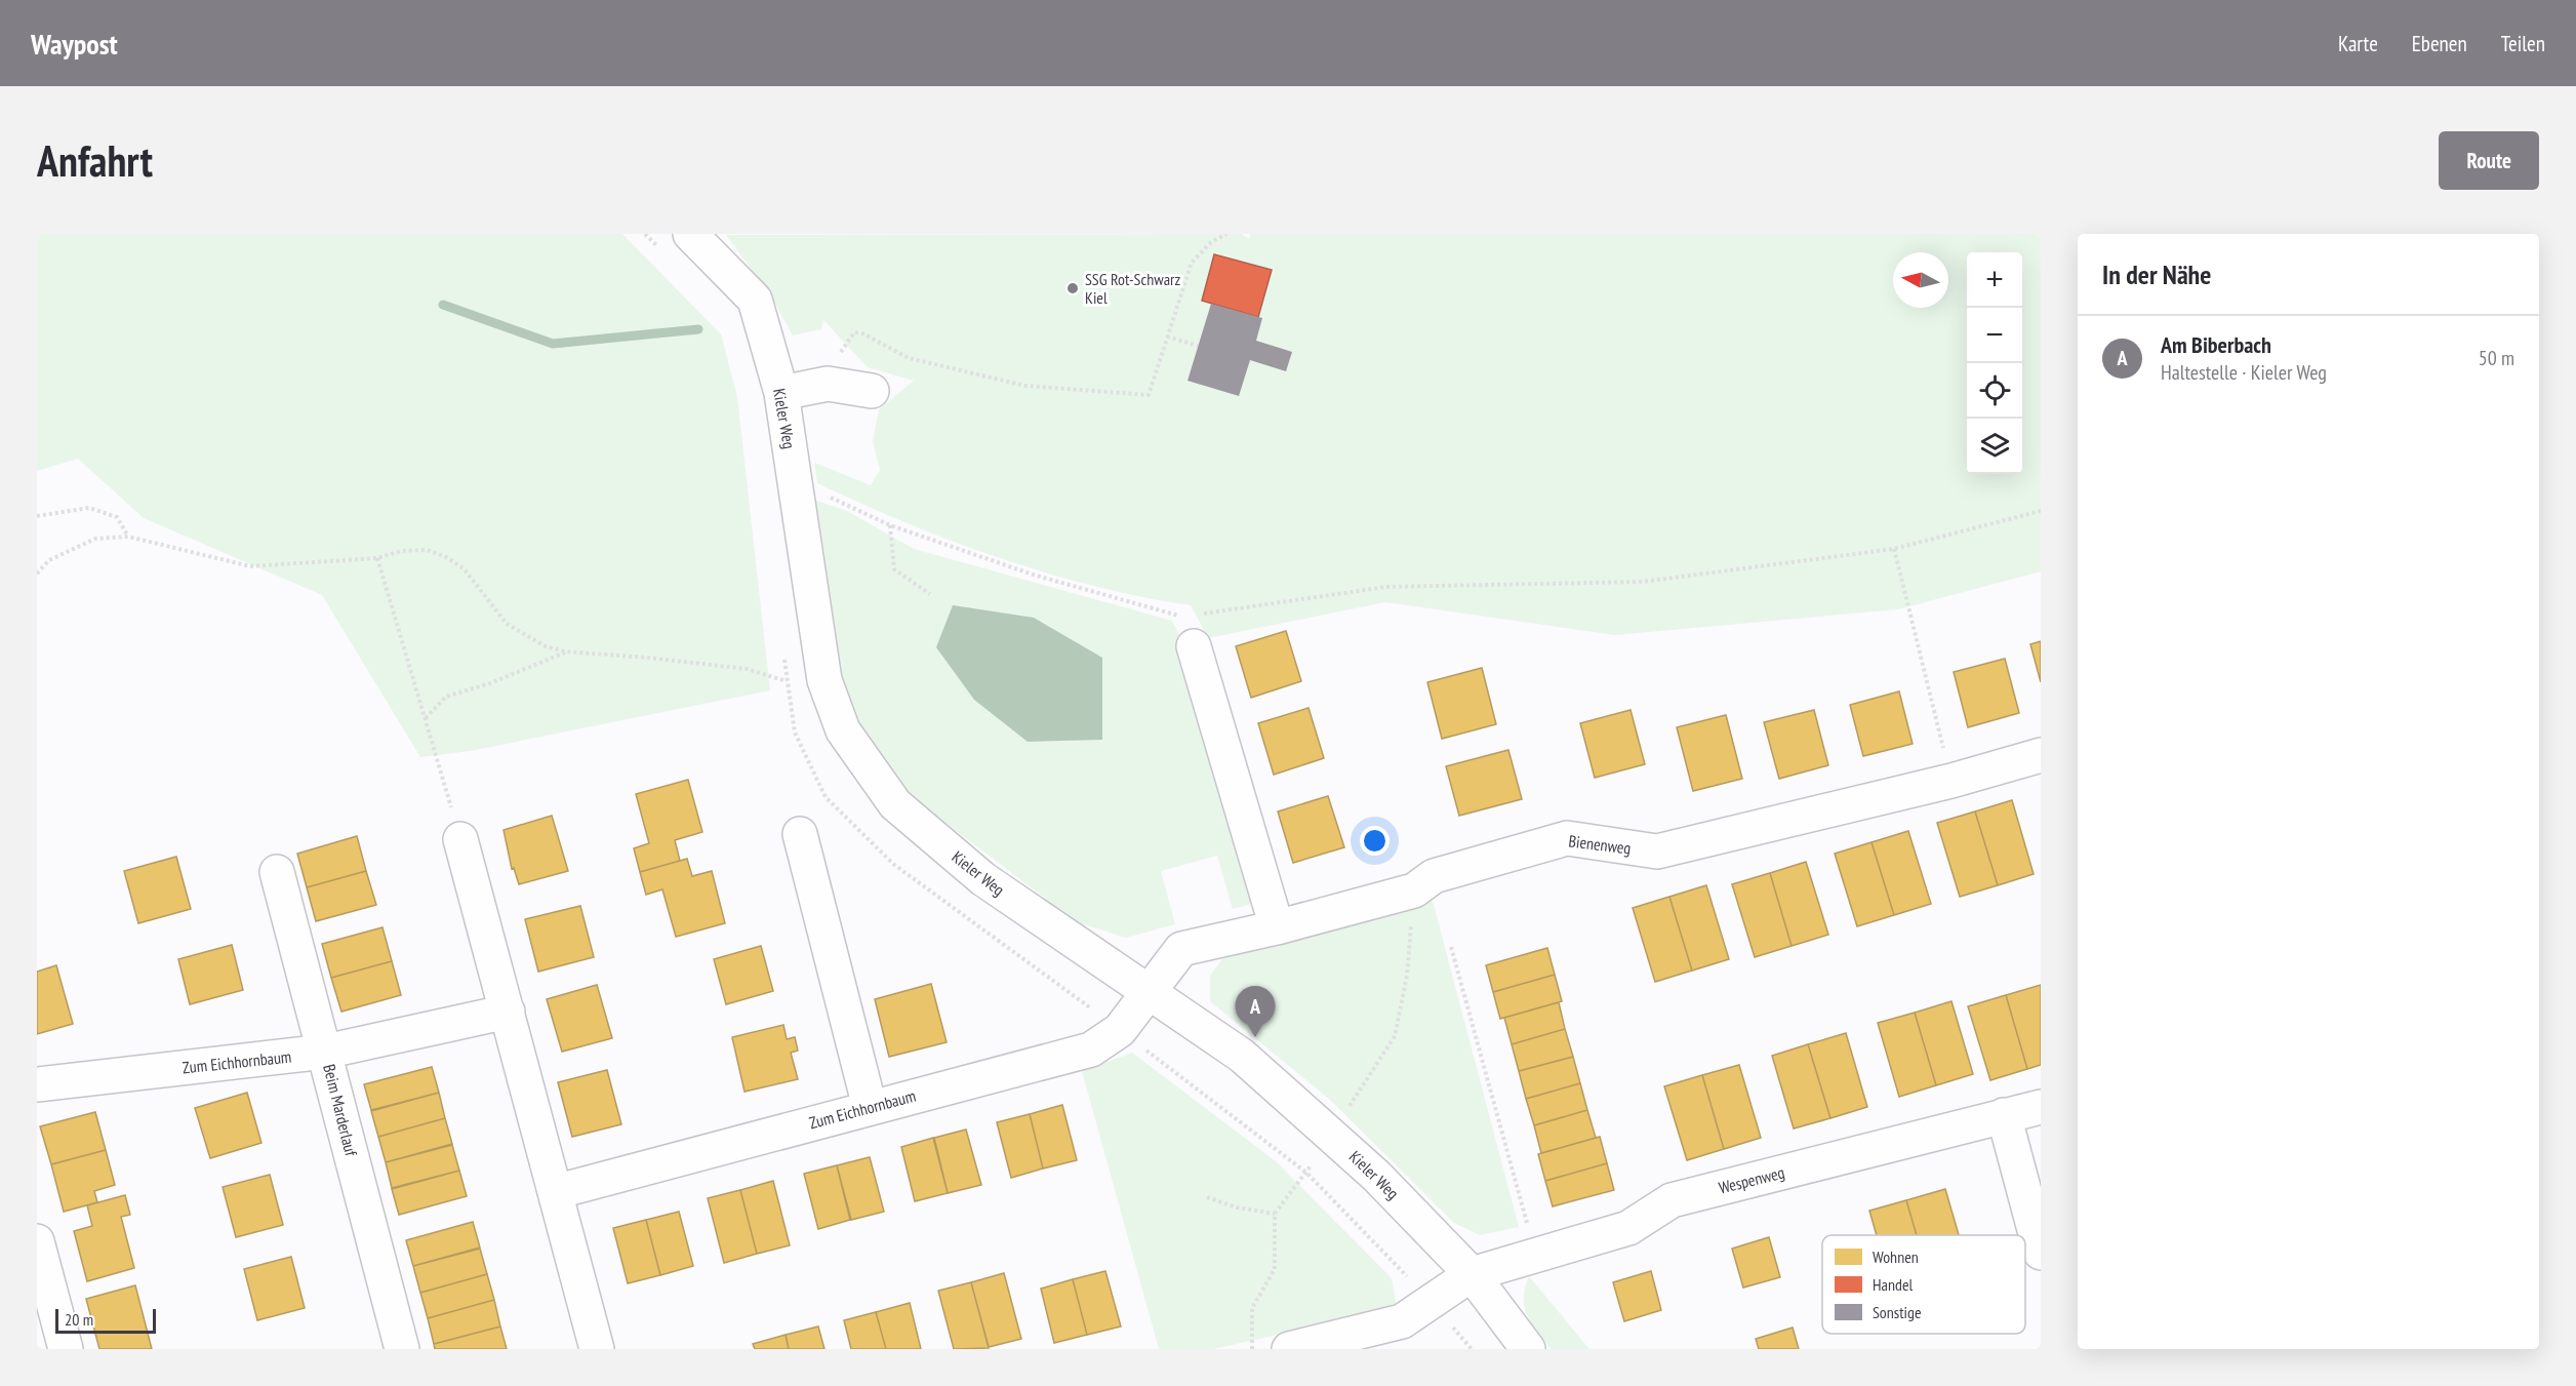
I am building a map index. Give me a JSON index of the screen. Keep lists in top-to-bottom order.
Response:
{
  "streets": {
    "street": [
      "Kieler Weg",
      "Bienenweg",
      "Zum Eichhornbaum",
      "Beim Marderlauf",
      "Wespenweg"
    ]
  },
  "crossings": [
    ["Kieler Weg", "Bienenweg"],
    ["Kieler Weg", "Zum Eichhornbaum"],
    ["Kieler Weg", "Wespenweg"],
    ["Bienenweg", "Zum Eichhornbaum"],
    ["Zum Eichhornbaum", "Beim Marderlauf"]
  ],
  "places": ["SSG Rot-Schwarz Kiel"],
  "legend": ["Wohnen", "Handel", "Sonstige"],
  "scale_bar": "20 m",
  "north": "left",
  "page": {
    "header": "Waypost",
    "nav": ["Karte", "Ebenen", "Teilen"],
    "buttons": "Route",
    "title": "Anfahrt",
    "heading": "In der Nähe",
    "map_buttons": ["+", "−"],
    "list": [
      {
        "mark": "A",
        "name": "Am Biberbach",
        "note": "Haltestelle · Kieler Weg",
        "value": "50 m"
      }
    ],
    "pins": "A",
    "scale": "20 m"
  }
}
